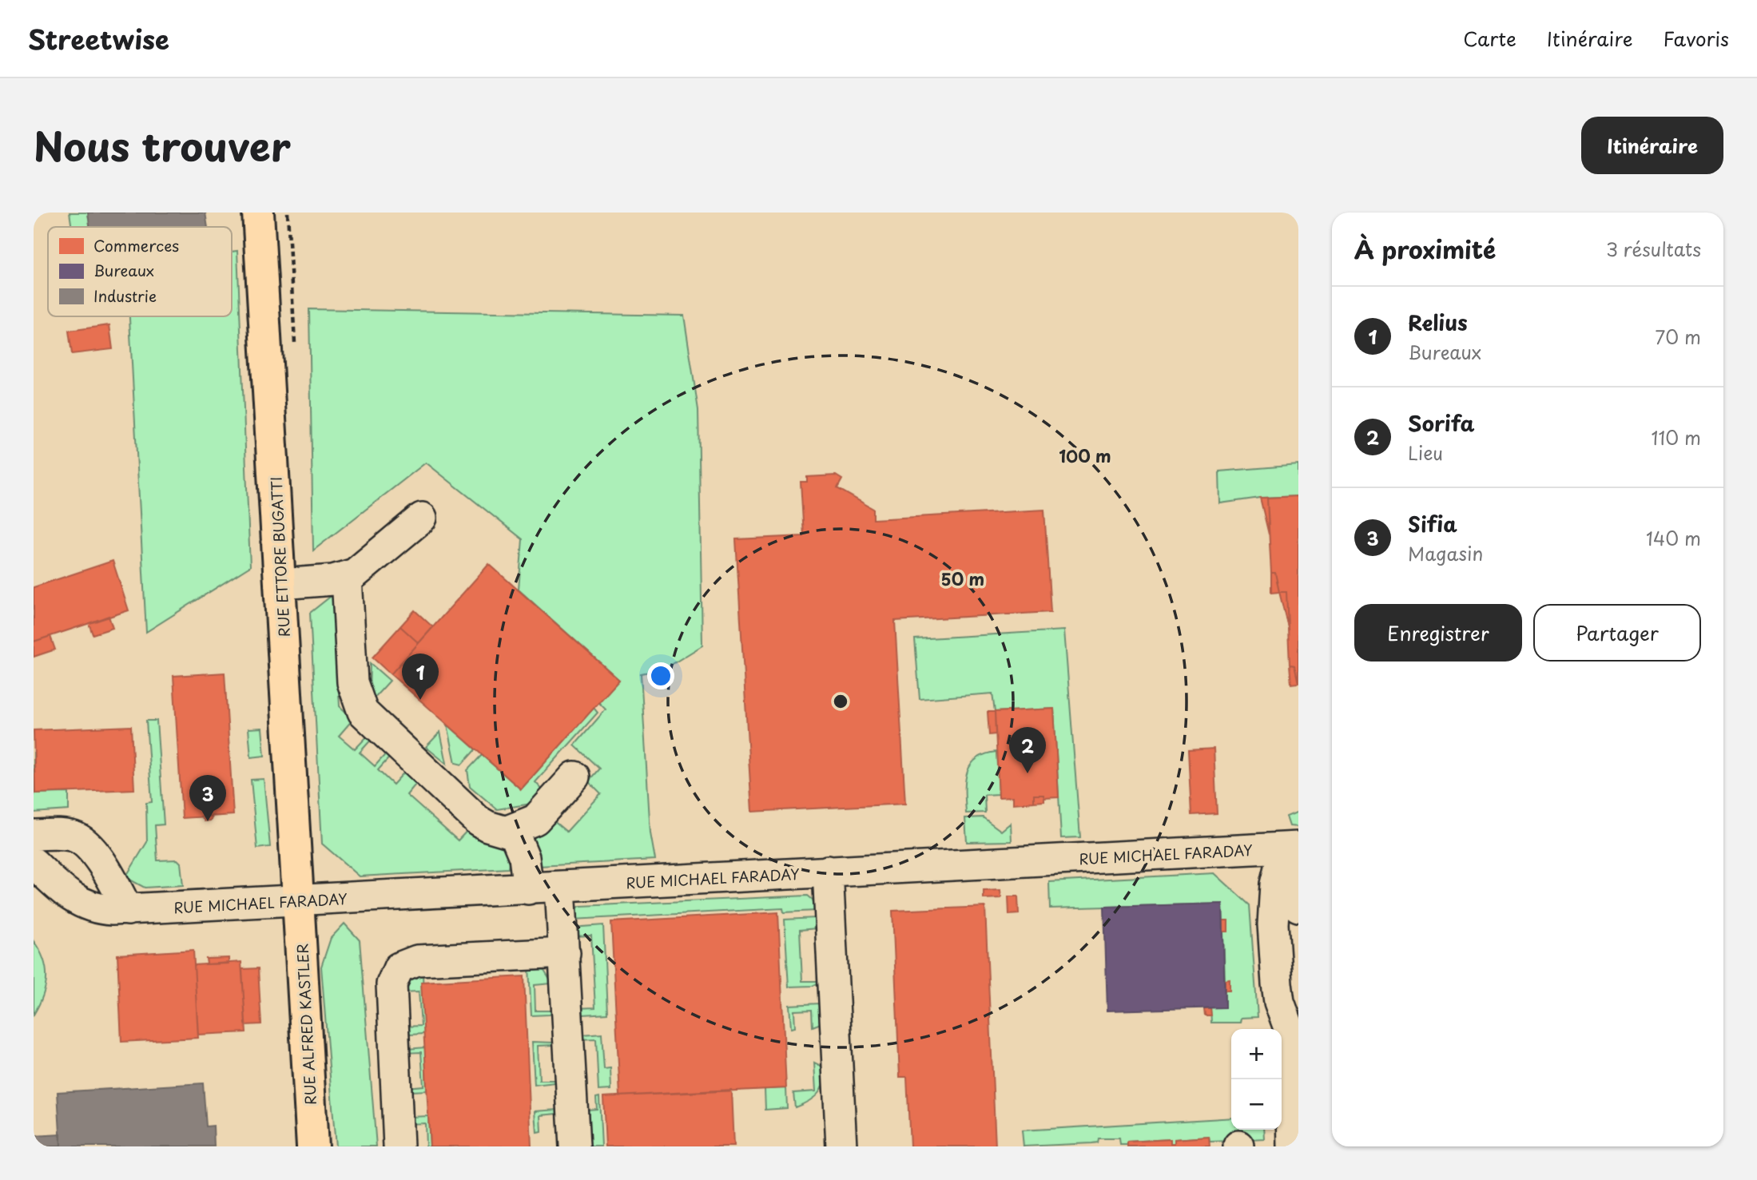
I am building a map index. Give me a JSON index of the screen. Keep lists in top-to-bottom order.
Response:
{
  "streets": {
    "main road": ["RUE ETTORE BUGATTI", "RUE ALFRED KASTLER"],
    "street": ["RUE MICHAEL FARADAY"]
  },
  "crossings": [
    ["RUE ETTORE BUGATTI", "RUE MICHAEL FARADAY"],
    ["RUE ETTORE BUGATTI", "RUE ALFRED KASTLER"],
    ["RUE MICHAEL FARADAY", "RUE ALFRED KASTLER"]
  ],
  "legend": ["Commerces", "Bureaux", "Industrie"],
  "page": {
    "header": "Streetwise",
    "nav": ["Carte", "Itinéraire", "Favoris"],
    "title": "Nous trouver",
    "buttons": [
      "Itinéraire",
      ["Enregistrer", "Partager"]
    ],
    "heading": ["À proximité", "3 résultats"],
    "list": [
      {
        "mark": "1",
        "name": "Relius",
        "note": "Bureaux",
        "value": "70 m"
      },
      {
        "mark": "2",
        "name": "Sorifa",
        "note": "Lieu",
        "value": "110 m"
      },
      {
        "mark": "3",
        "name": "Sifia",
        "note": "Magasin",
        "value": "140 m"
      }
    ],
    "pins": ["1", "2", "3"],
    "map_buttons": ["+", "−"]
  },
  "rings": ["100 m", "50 m"]
}
